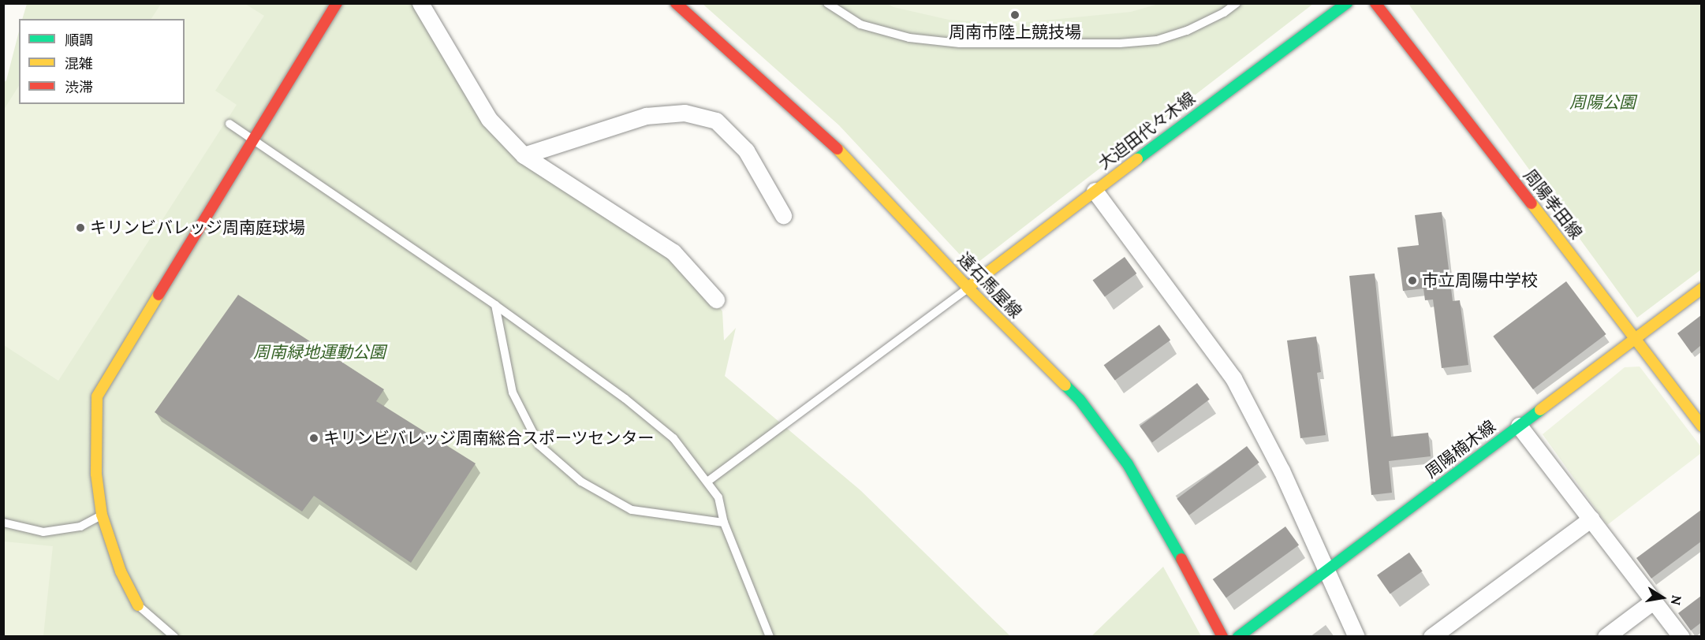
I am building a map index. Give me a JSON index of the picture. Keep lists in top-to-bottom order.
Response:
{
  "streets": {
    "street": [
      "大迫田代々木線",
      "周陽孝田線",
      "遠石馬屋線",
      "周陽楠木線"
    ]
  },
  "crossings": [
    ["大迫田代々木線", "遠石馬屋線"],
    ["周陽孝田線", "周陽楠木線"]
  ],
  "parks": ["周陽公園", "周南緑地運動公園"],
  "places": [
    "周南市陸上競技場",
    "キリンビバレッジ周南庭球場",
    "市立周陽中学校",
    "キリンビバレッジ周南総合スポーツセンター"
  ],
  "legend": ["順調", "混雑", "渋滞"],
  "north": "right"
}
